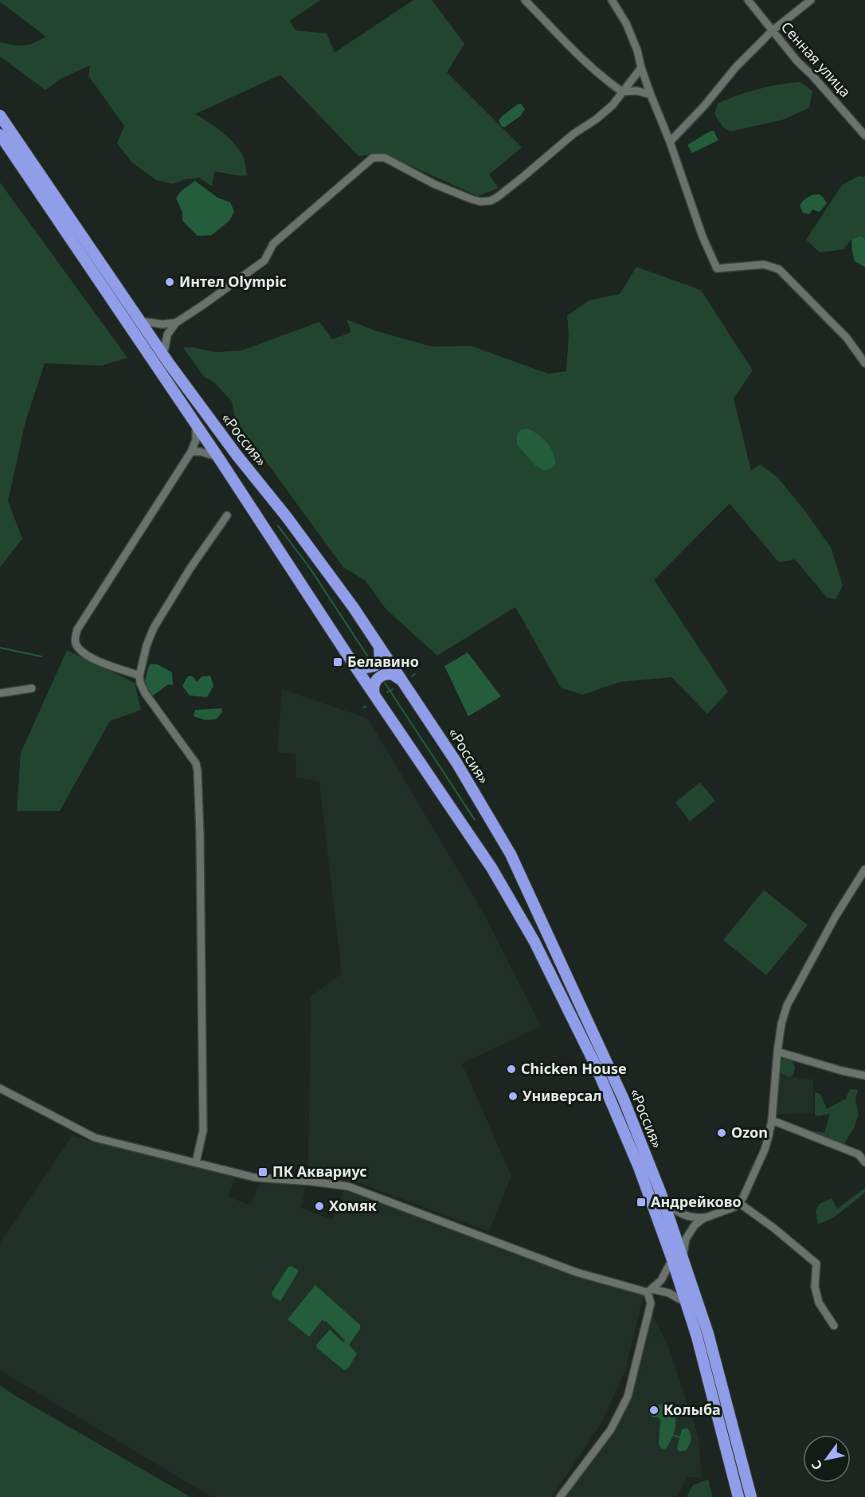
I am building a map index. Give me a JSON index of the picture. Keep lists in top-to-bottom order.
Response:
{
  "streets": {
    "highway": ["«Россия»"],
    "street": ["Сенная улица"]
  },
  "places": {
    "other": [
      "Интел Olympic",
      "Chicken House",
      "Универсал",
      "Ozon",
      "Хомяк",
      "Колыба"
    ],
    "transit": ["Белавино", "ПК Аквариус", "Андрейково"]
  },
  "north": "bottom left"
}
